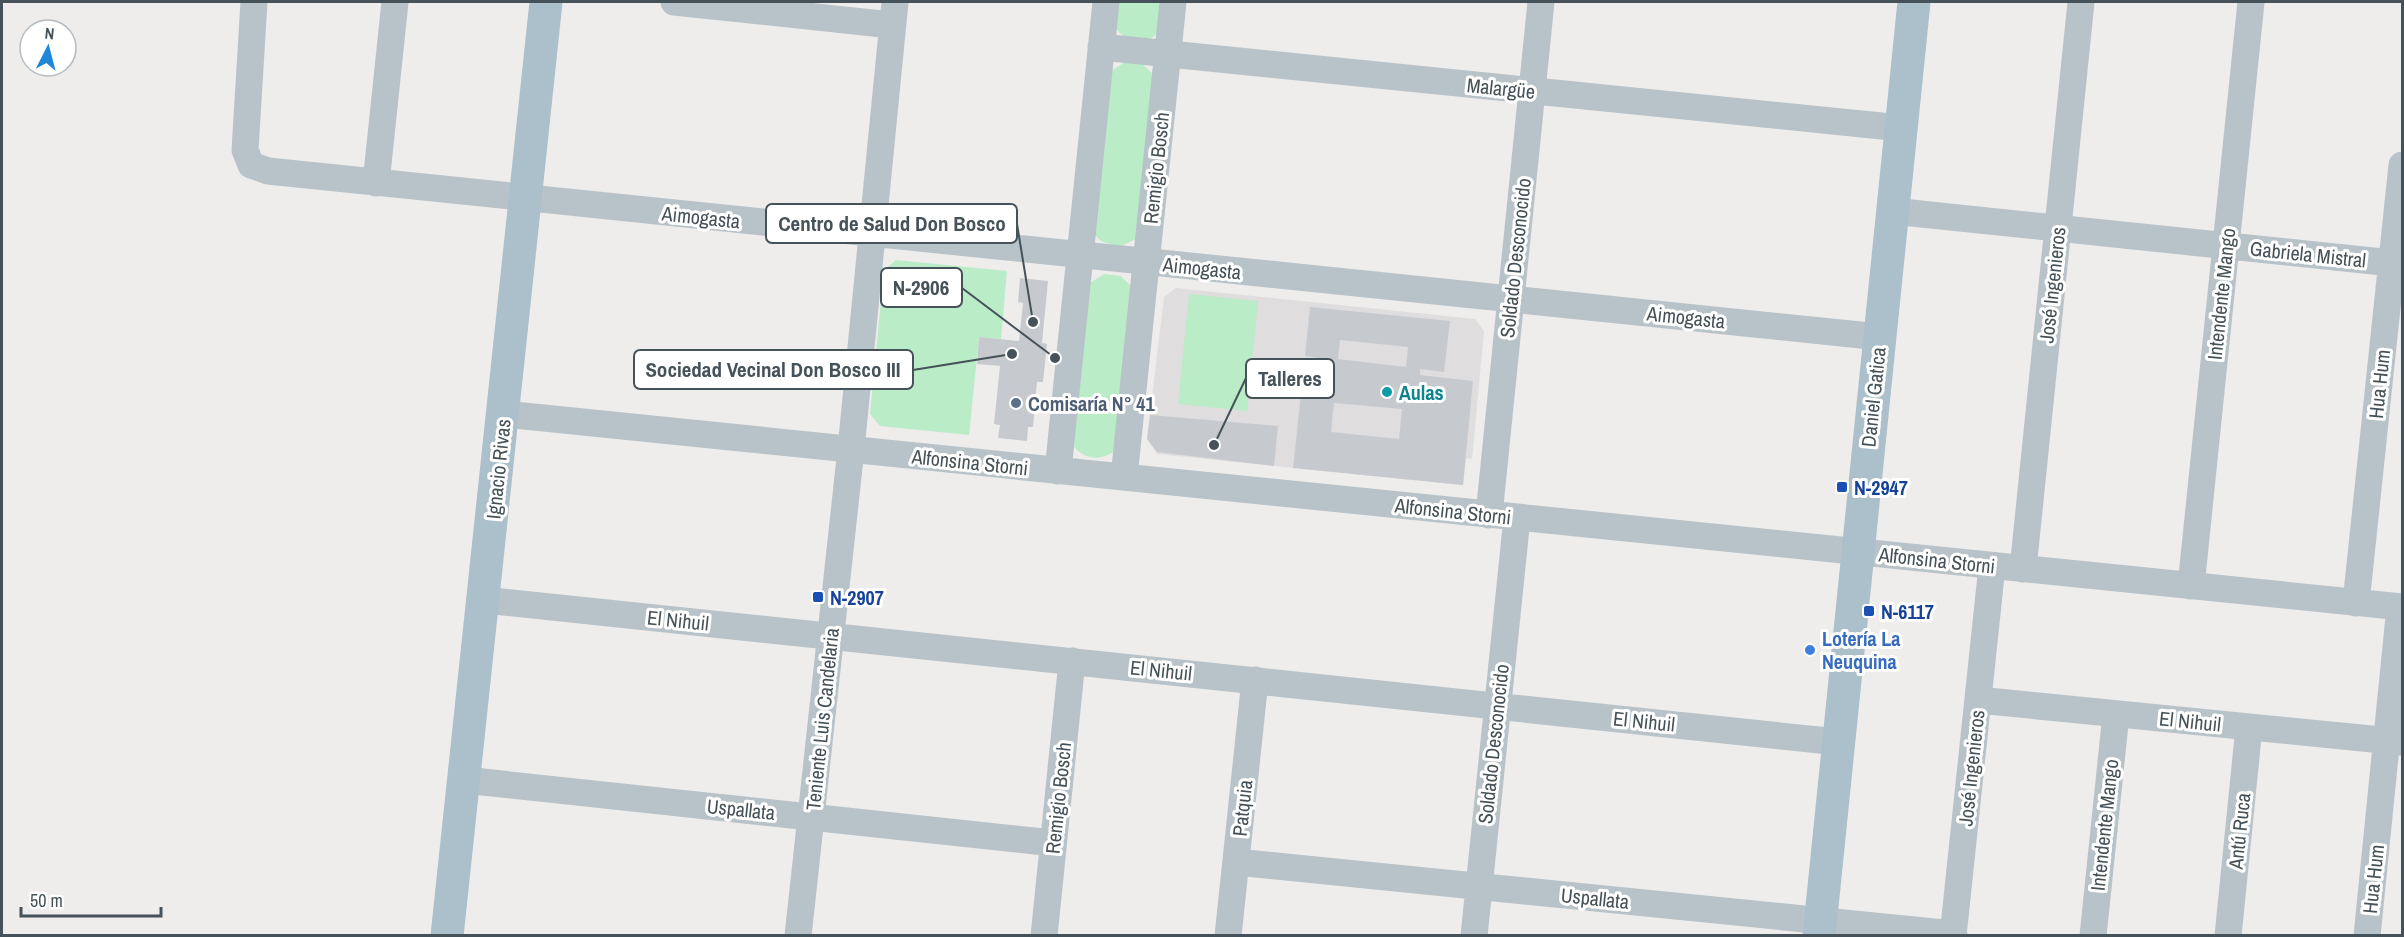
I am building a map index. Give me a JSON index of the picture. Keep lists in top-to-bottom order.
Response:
{
  "streets": {
    "main road": ["Daniel Gatica", "Ignacio Rivas"],
    "street": [
      "Malargüe",
      "Remigio Bosch",
      "Aimogasta",
      "Gabriela Mistral",
      "Soldado Desconocido",
      "José Ingenieros",
      "Intendente Mango",
      "Hua Hum",
      "Alfonsina Storni",
      "El Nihuil",
      "Teniente Luis Candelaria",
      "Patquia",
      "Uspallata",
      "Antú Ruca"
    ]
  },
  "crossings": [
    ["Malargüe", "Remigio Bosch"],
    ["Malargüe", "Soldado Desconocido"],
    ["Malargüe", "Daniel Gatica"],
    ["Remigio Bosch", "Aimogasta"],
    ["Remigio Bosch", "Alfonsina Storni"],
    ["Remigio Bosch", "El Nihuil"],
    ["Remigio Bosch", "Uspallata"],
    ["Aimogasta", "Soldado Desconocido"],
    ["Aimogasta", "Daniel Gatica"],
    ["Aimogasta", "Ignacio Rivas"],
    ["Aimogasta", "Teniente Luis Candelaria"],
    ["Gabriela Mistral", "José Ingenieros"],
    ["Gabriela Mistral", "Intendente Mango"],
    ["Gabriela Mistral", "Hua Hum"],
    ["Gabriela Mistral", "Daniel Gatica"],
    ["Soldado Desconocido", "Alfonsina Storni"],
    ["Soldado Desconocido", "El Nihuil"],
    ["Soldado Desconocido", "Uspallata"],
    ["José Ingenieros", "Alfonsina Storni"],
    ["José Ingenieros", "El Nihuil"],
    ["José Ingenieros", "Uspallata"],
    ["Intendente Mango", "Alfonsina Storni"],
    ["Intendente Mango", "El Nihuil"],
    ["Hua Hum", "Alfonsina Storni"],
    ["Hua Hum", "El Nihuil"],
    ["Daniel Gatica", "Alfonsina Storni"],
    ["Daniel Gatica", "El Nihuil"],
    ["Daniel Gatica", "Uspallata"],
    ["Alfonsina Storni", "Ignacio Rivas"],
    ["Alfonsina Storni", "Teniente Luis Candelaria"],
    ["Ignacio Rivas", "El Nihuil"],
    ["Ignacio Rivas", "Uspallata"],
    ["El Nihuil", "Teniente Luis Candelaria"],
    ["El Nihuil", "Patquia"],
    ["El Nihuil", "Antú Ruca"],
    ["Teniente Luis Candelaria", "Uspallata"],
    ["Patquia", "Uspallata"]
  ],
  "places": {
    "other": [
      "Centro de Salud Don Bosco",
      "Sociedad Vecinal Don Bosco III",
      "N-2906",
      "Aulas",
      "Comisaría N° 41",
      "Talleres",
      "Lotería La Neuquina"
    ],
    "transit": ["N-2947", "N-2907", "N-6117"]
  },
  "scale_bar": "50 m",
  "north": "top"
}
